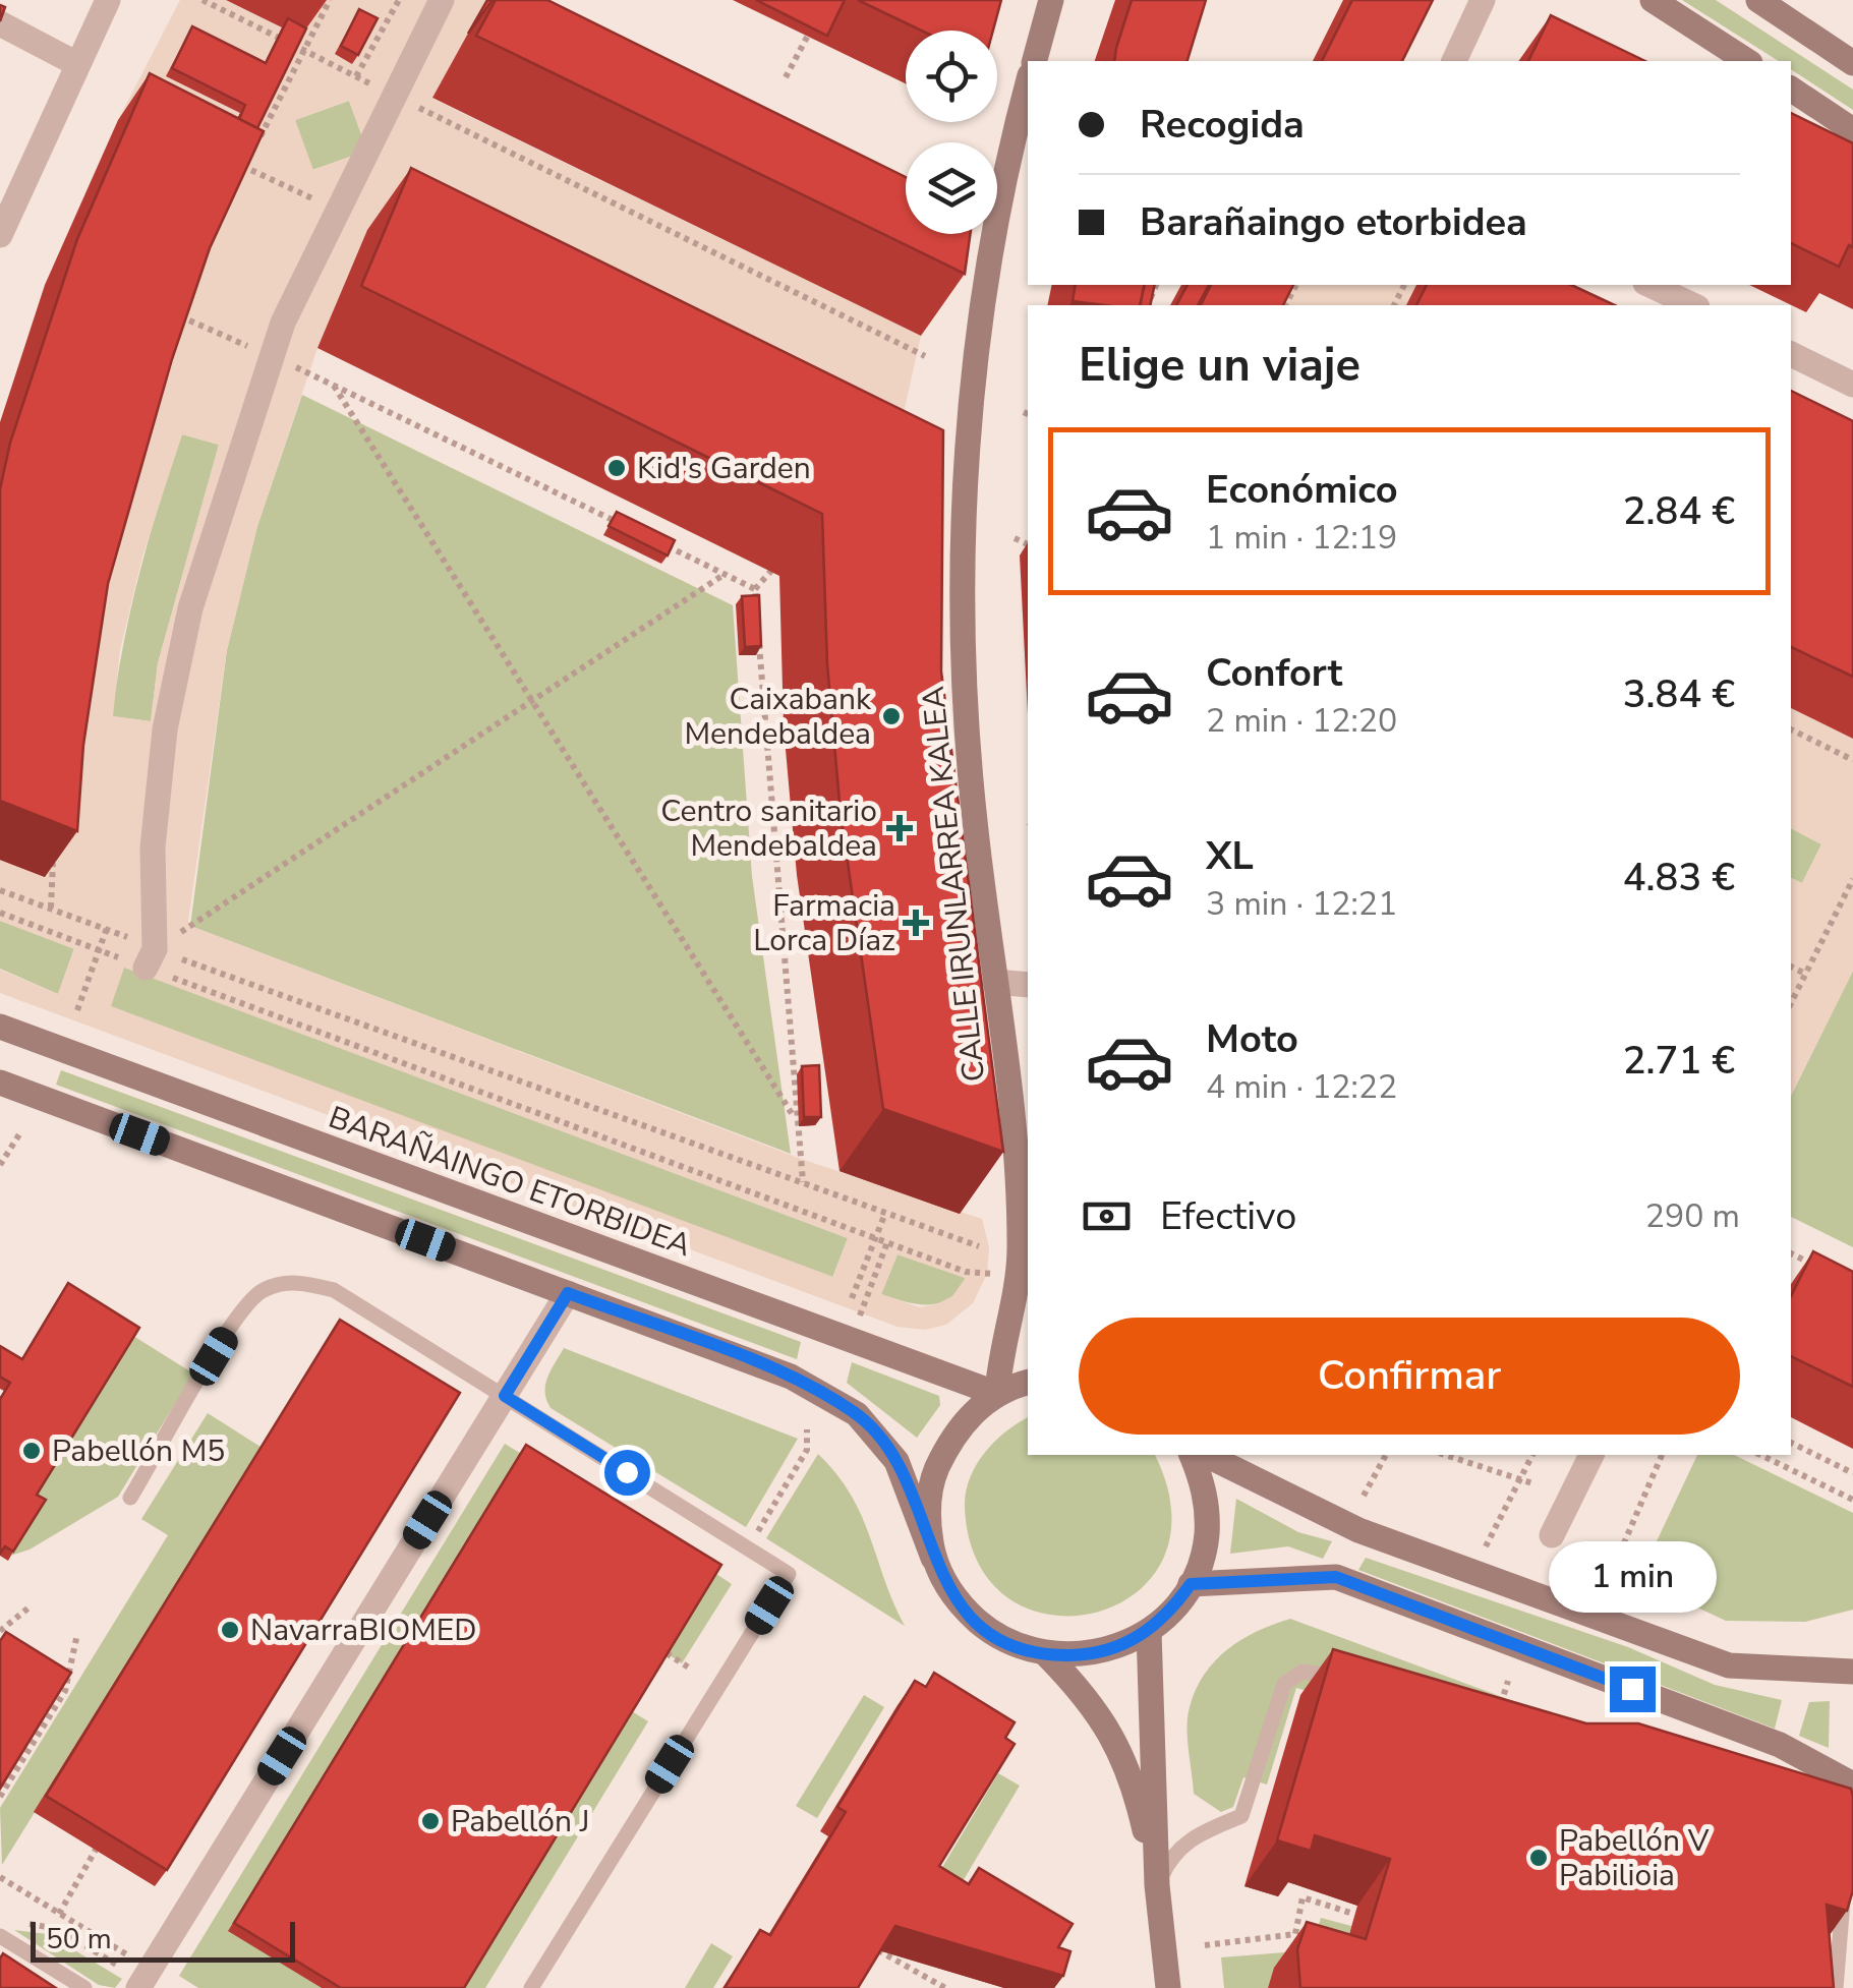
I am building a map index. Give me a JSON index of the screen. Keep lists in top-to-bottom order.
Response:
{
  "streets": {
    "main road": ["CALLE IRUNLARREA KALEA", "BARAÑAINGO ETORBIDEA"]
  },
  "crossings": [
    ["CALLE IRUNLARREA KALEA", "BARAÑAINGO ETORBIDEA"]
  ],
  "places": {
    "other": [
      "Kid's Garden",
      "Caixabank Mendebaldea",
      "Pabellón M5",
      "NavarraBIOMED",
      "Pabellón J",
      "Pabellón V Pabilioia"
    ],
    "health": ["Centro sanitario Mendebaldea", "Farmacia Lorca Díaz"]
  },
  "scale_bar": "50 m",
  "page": {
    "banner": ["Recogida", "Barañaingo etorbidea"],
    "heading": "Elige un viaje",
    "list": [
      {
        "name": "Económico",
        "note": "1 min · 12:19",
        "value": "2.84 €"
      },
      {
        "name": "Confort",
        "note": "2 min · 12:20",
        "value": "3.84 €"
      },
      {
        "name": "XL",
        "note": "3 min · 12:21",
        "value": "4.83 €"
      },
      {
        "name": "Moto",
        "note": "4 min · 12:22",
        "value": "2.71 €"
      }
    ],
    "pay": ["Efectivo", "290 m"],
    "buttons": "Confirmar",
    "bubble": "1 min",
    "scale": "50 m"
  }
}
